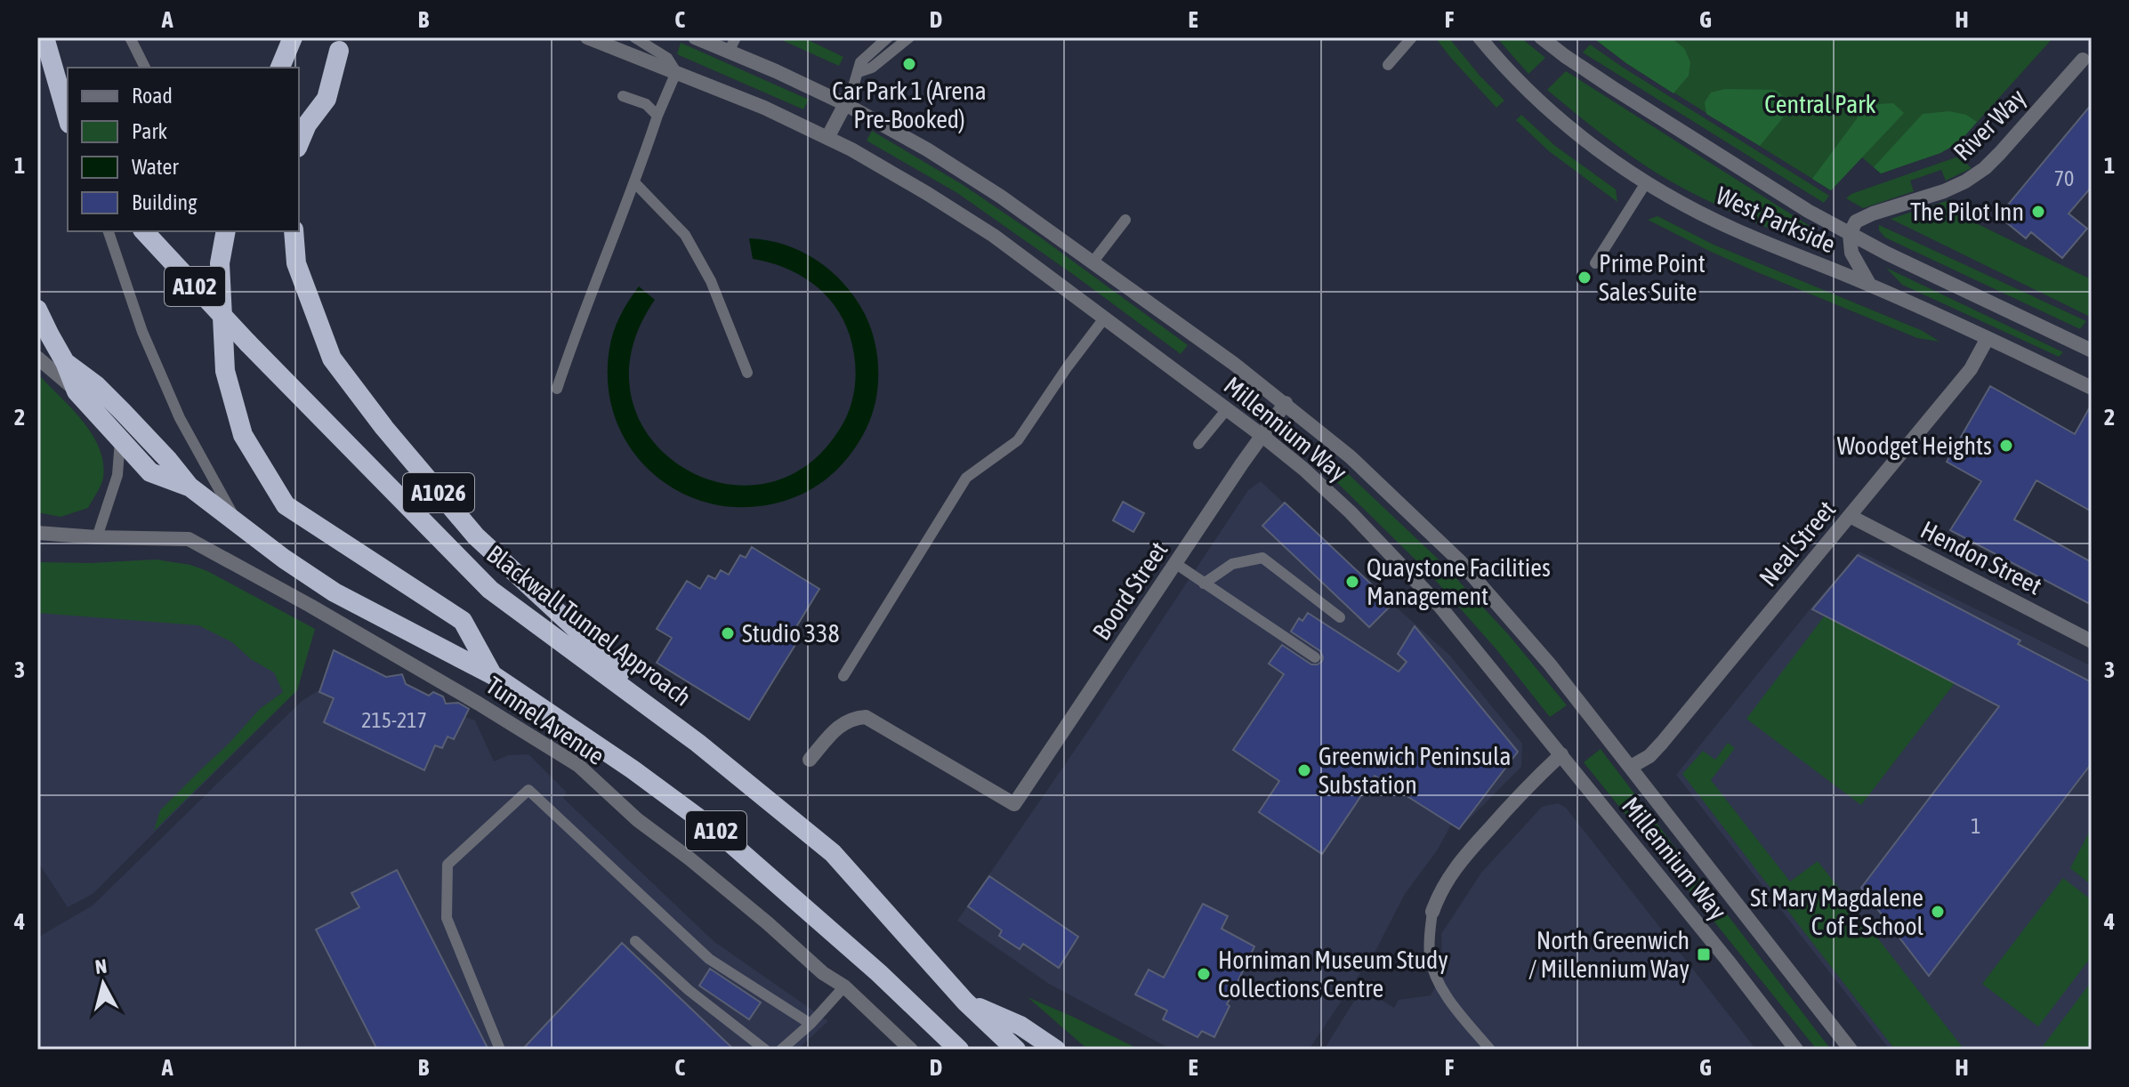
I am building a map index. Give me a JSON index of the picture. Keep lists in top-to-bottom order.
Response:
{
  "streets": {
    "highway": ["A102", "A1026", "Blackwall Tunnel Approach"],
    "street": [
      "River Way",
      "West Parkside",
      "Millennium Way",
      "Neal Street",
      "Hendon Street",
      "Boord Street",
      "Tunnel Avenue"
    ]
  },
  "crossings": [
    ["River Way", "West Parkside"],
    ["West Parkside", "Neal Street"],
    ["Millennium Way", "Neal Street"],
    ["Millennium Way", "Boord Street"],
    ["A1026", "Blackwall Tunnel Approach"],
    ["Neal Street", "Hendon Street"]
  ],
  "parks": ["Central Park"],
  "places": {
    "other": [
      "Car Park 1 (Arena Pre-Booked)",
      "The Pilot Inn",
      "Prime Point Sales Suite",
      "Woodget Heights",
      "Quaystone Facilities Management",
      "Studio 338",
      "Greenwich Peninsula Substation",
      "St Mary Magdalene C of E School",
      "Horniman Museum Study Collections Centre"
    ],
    "transit": ["North Greenwich / Millennium Way"]
  },
  "house_numbers": ["70", "215-217", "1"],
  "legend": [
    "Road",
    "Park",
    "Water",
    "Building"
  ],
  "north": "top",
  "grid": {
    "columns": [
      "A",
      "B",
      "C",
      "D",
      "E",
      "F",
      "G",
      "H"
    ],
    "rows": [
      "1",
      "2",
      "3",
      "4"
    ]
  }
}
